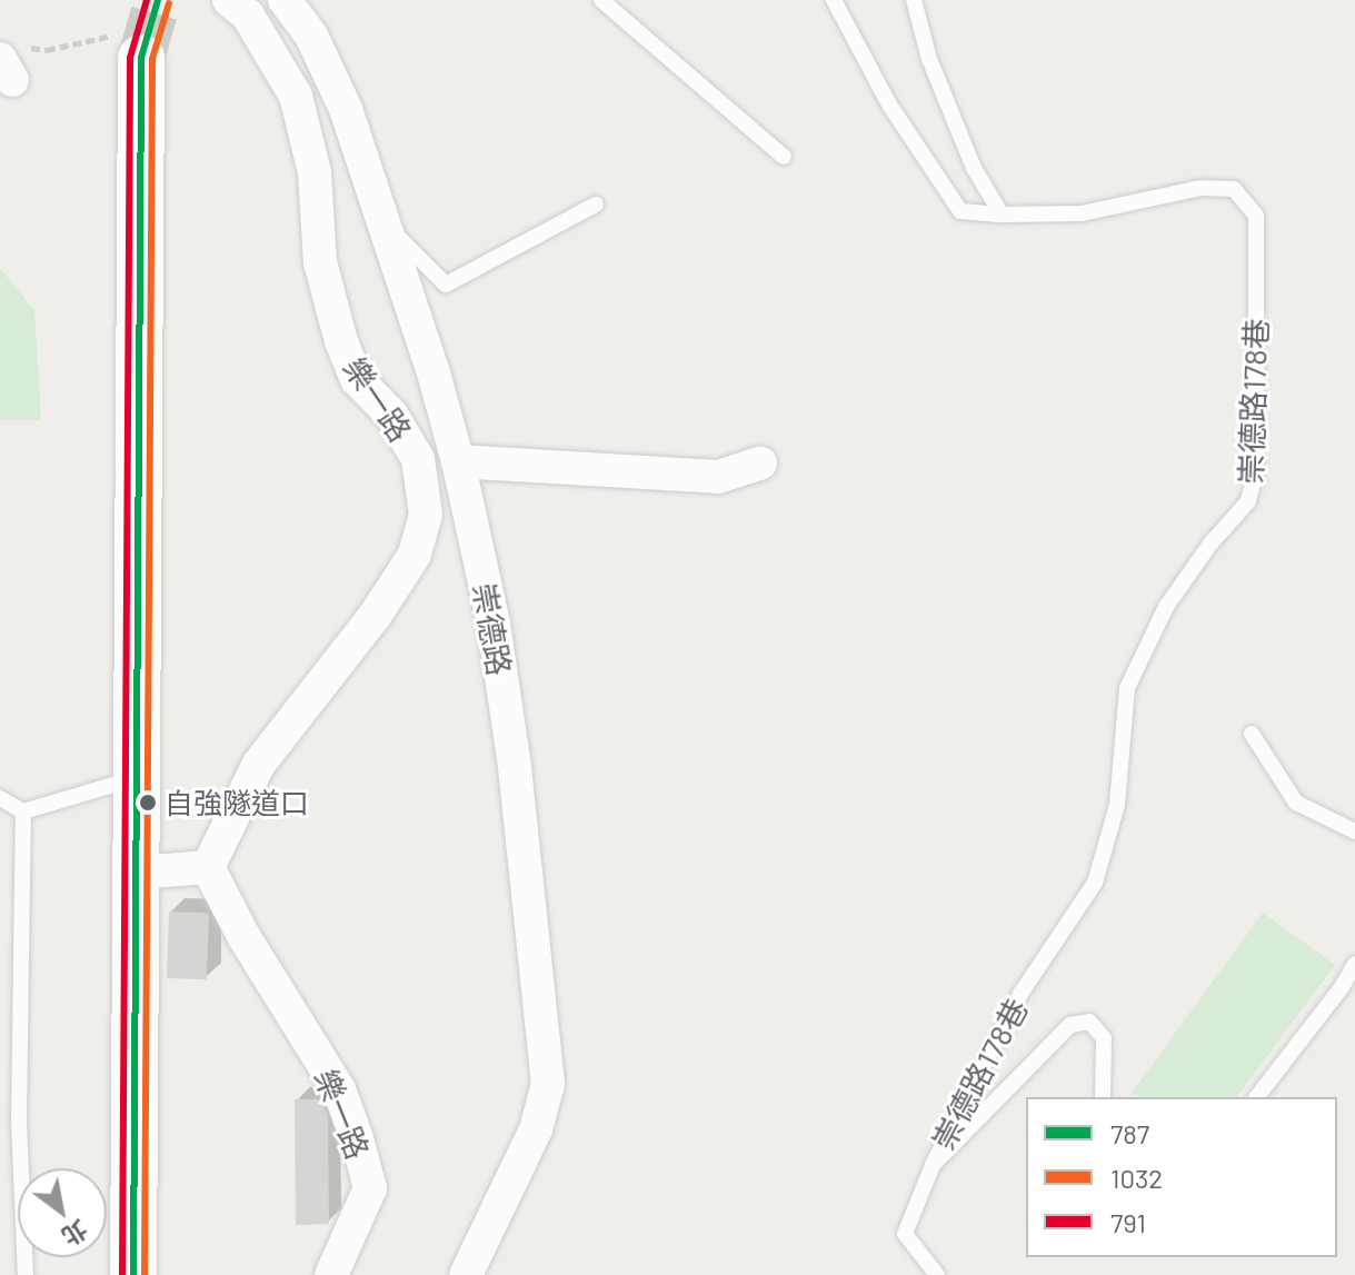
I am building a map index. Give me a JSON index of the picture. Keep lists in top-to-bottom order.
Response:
{
  "streets": {
    "street": ["樂一路", "崇德路"],
    "lane": ["崇德路178巷"]
  },
  "places": ["自強隧道口"],
  "lines": ["transit line 787", "transit line 791", "transit line 1032"],
  "legend": ["787", "1032", "791"],
  "north": "bottom right"
}
